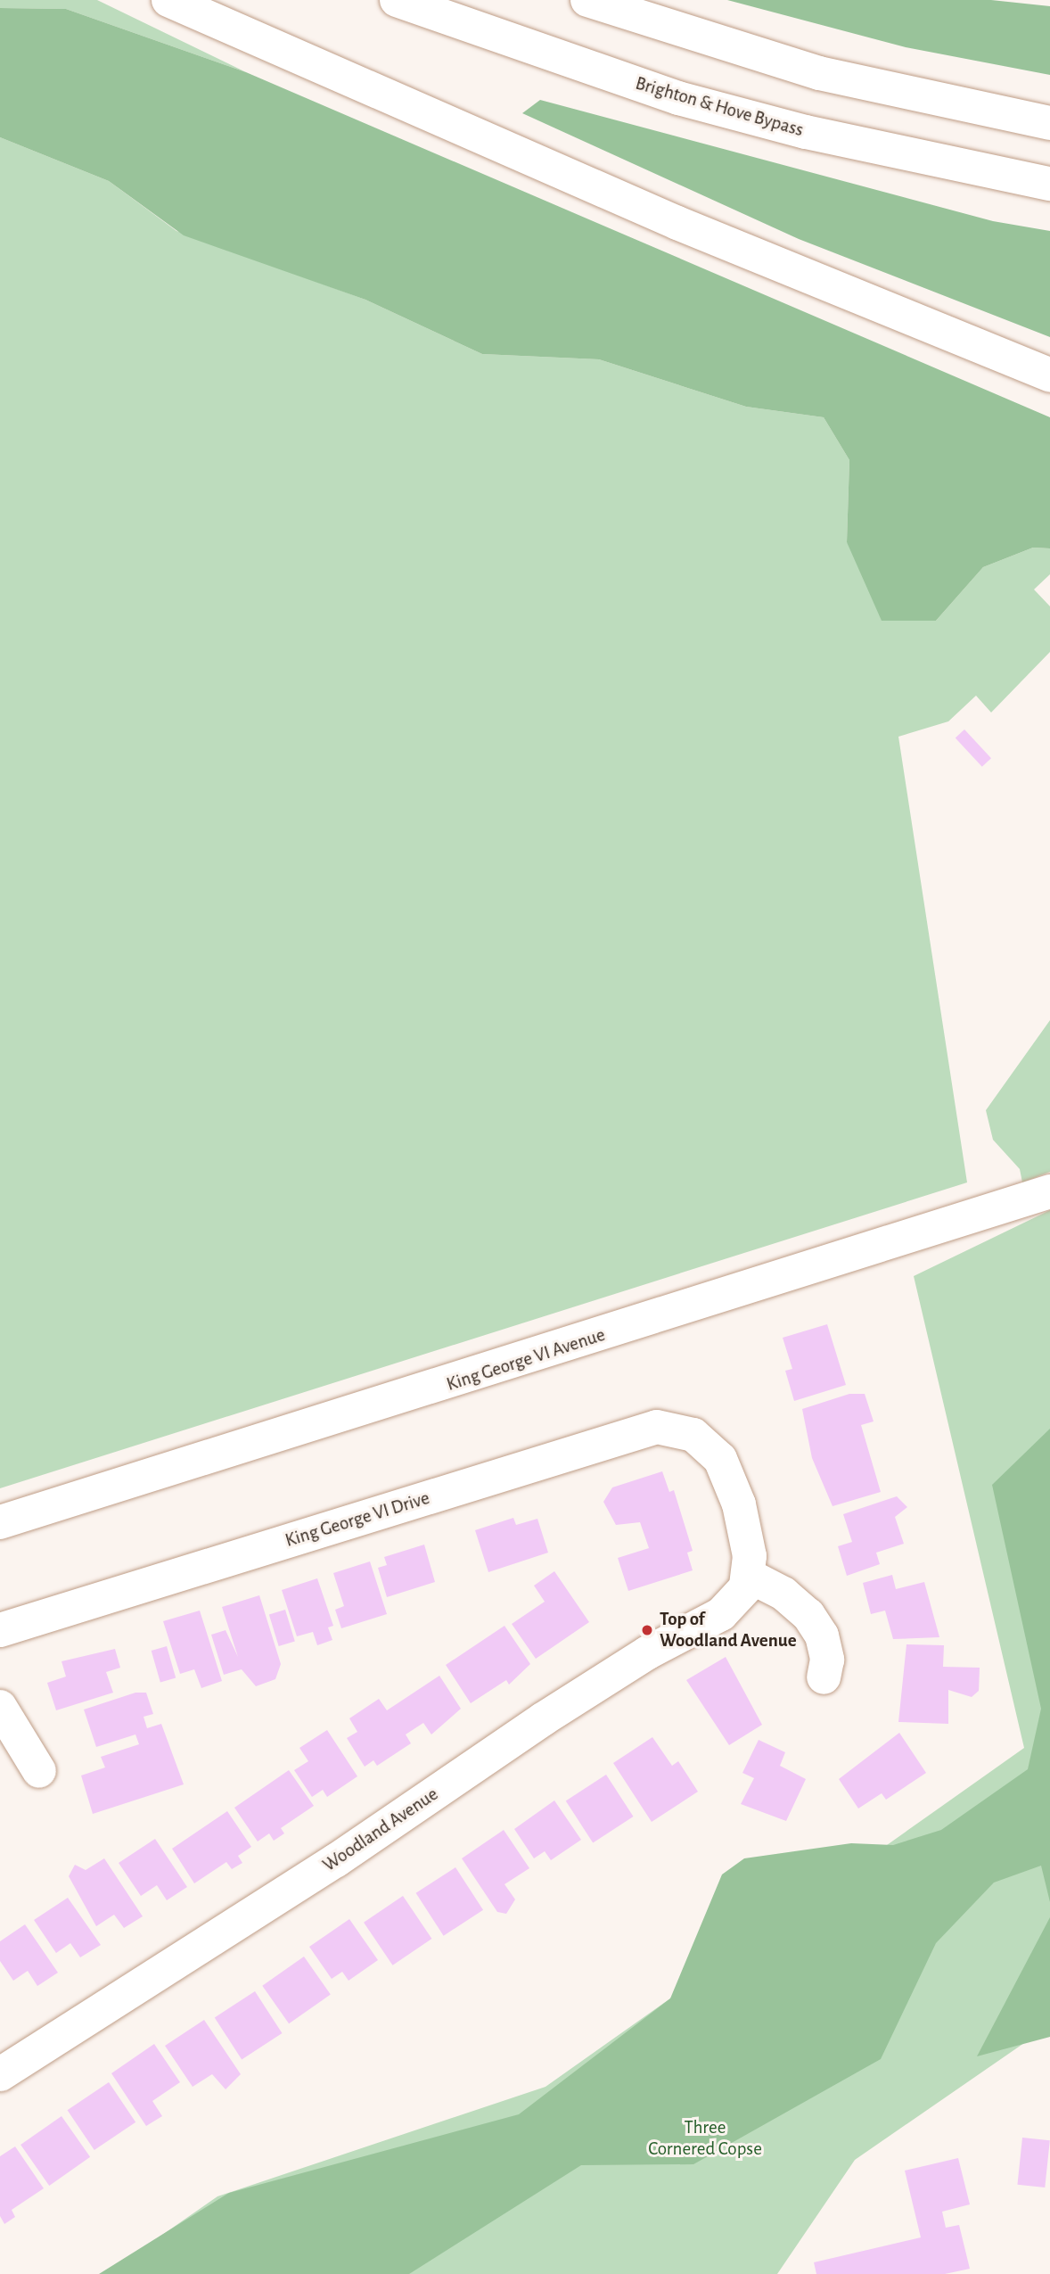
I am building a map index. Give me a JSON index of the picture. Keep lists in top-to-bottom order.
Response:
{
  "streets": {
    "main road": [
      "Brighton & Hove Bypass",
      "King George VI Avenue",
      "King George VI Drive",
      "Woodland Avenue"
    ]
  },
  "crossings": [
    ["King George VI Drive", "Woodland Avenue"]
  ],
  "parks": ["Three Cornered Copse"],
  "places": ["Top of Woodland Avenue"]
}
